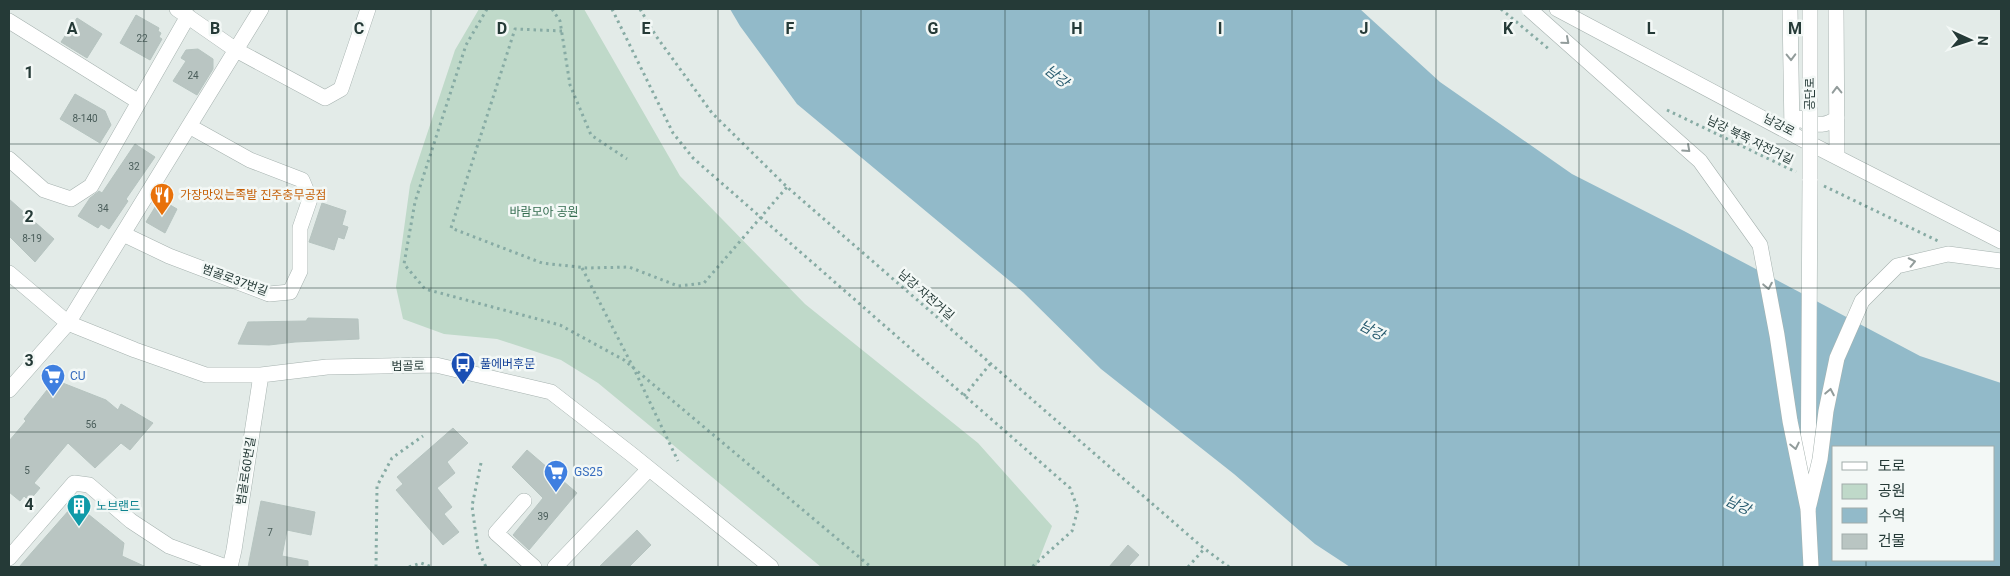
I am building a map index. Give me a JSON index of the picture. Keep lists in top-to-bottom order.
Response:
{
  "streets": {
    "street": [
      "공단로",
      "남강로",
      "범골로37번길",
      "범골로",
      "범골로60번길"
    ],
    "path": ["남강 북쪽 자전거길", "남강 자전거길"]
  },
  "crossings": [
    ["공단로", "남강 북쪽 자전거길"],
    ["범골로", "범골로60번길"]
  ],
  "water": ["남강"],
  "parks": ["바람모아 공원"],
  "places": {
    "restaurant": ["가장맛있는족발 진주충무공점"],
    "bus stop": ["풀에버후문"],
    "supermarket": ["CU", "GS25"],
    "building": ["노브랜드"]
  },
  "house_numbers": [
    "22",
    "24",
    "8-140",
    "32",
    "34",
    "8-19",
    "56",
    "5",
    "39",
    "7"
  ],
  "legend": [
    "도로",
    "공원",
    "수역",
    "건물"
  ],
  "north": "right",
  "grid": {
    "columns": [
      "A",
      "B",
      "C",
      "D",
      "E",
      "F",
      "G",
      "H",
      "I",
      "J",
      "K",
      "L",
      "M"
    ],
    "rows": [
      "1",
      "2",
      "3",
      "4"
    ]
  }
}
